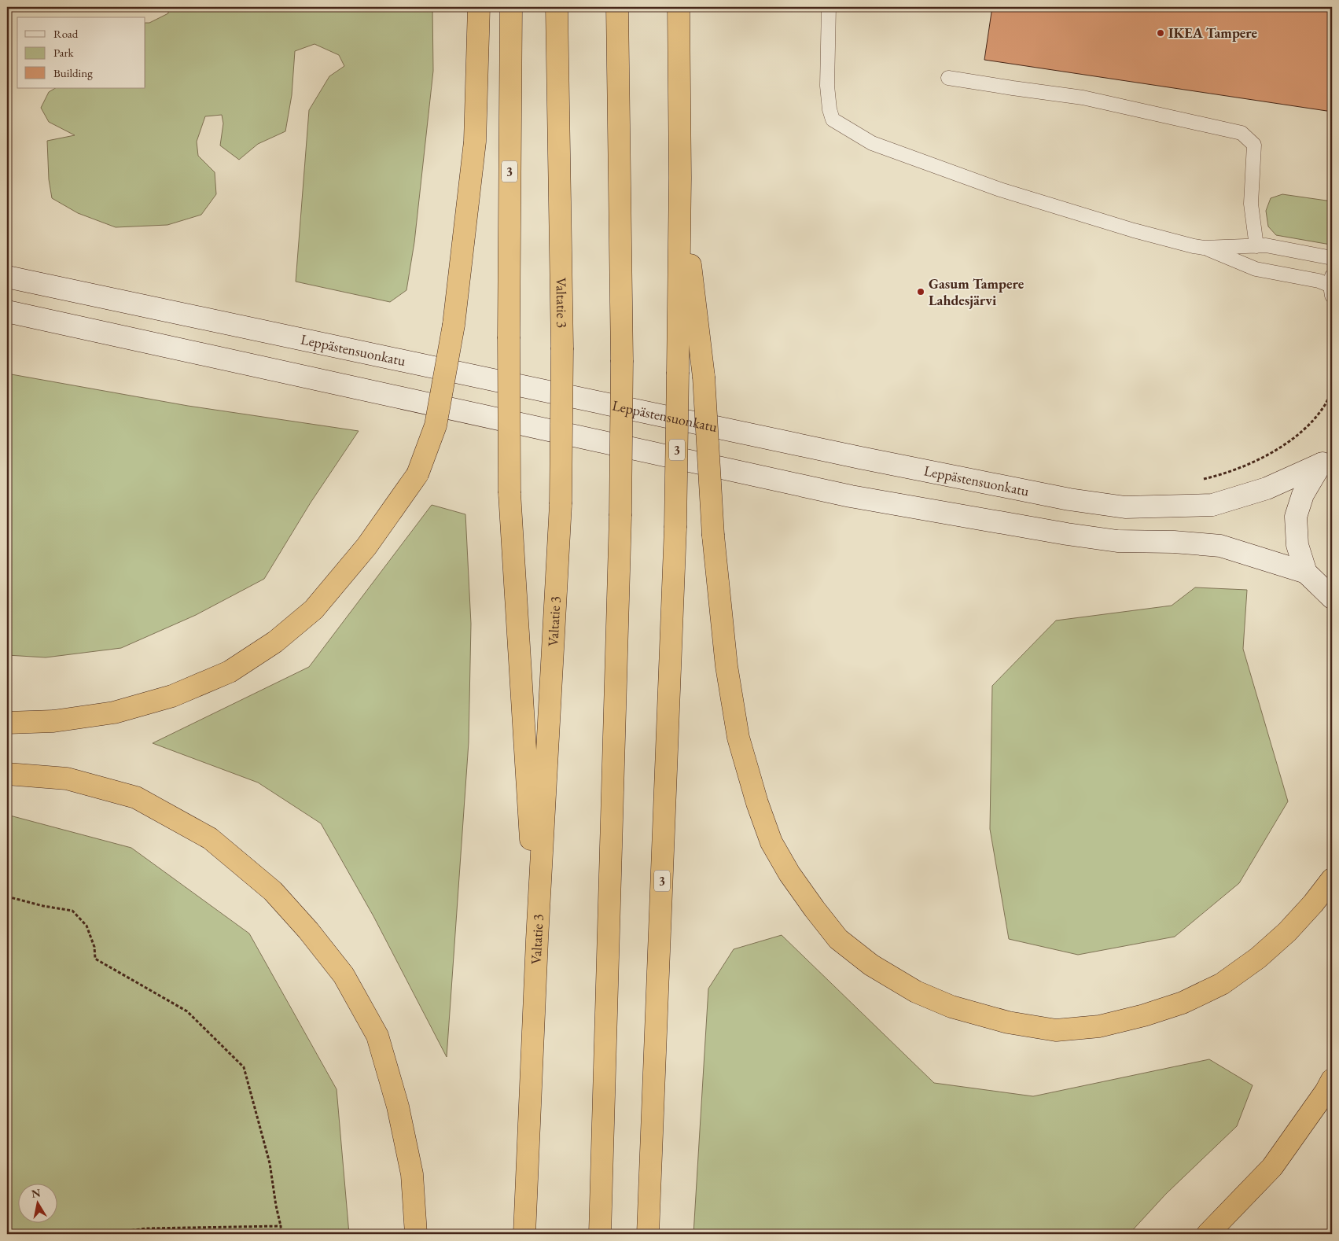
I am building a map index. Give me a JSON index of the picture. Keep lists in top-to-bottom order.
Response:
{
  "streets": {
    "highway": ["3", "Valtatie 3"],
    "main road": ["Leppästensuonkatu"]
  },
  "crossings": [
    ["3", "Valtatie 3"]
  ],
  "places": ["IKEA Tampere", "Gasum Tampere Lahdesjärvi"],
  "legend": ["Road", "Park", "Building"],
  "north": "top"
}
